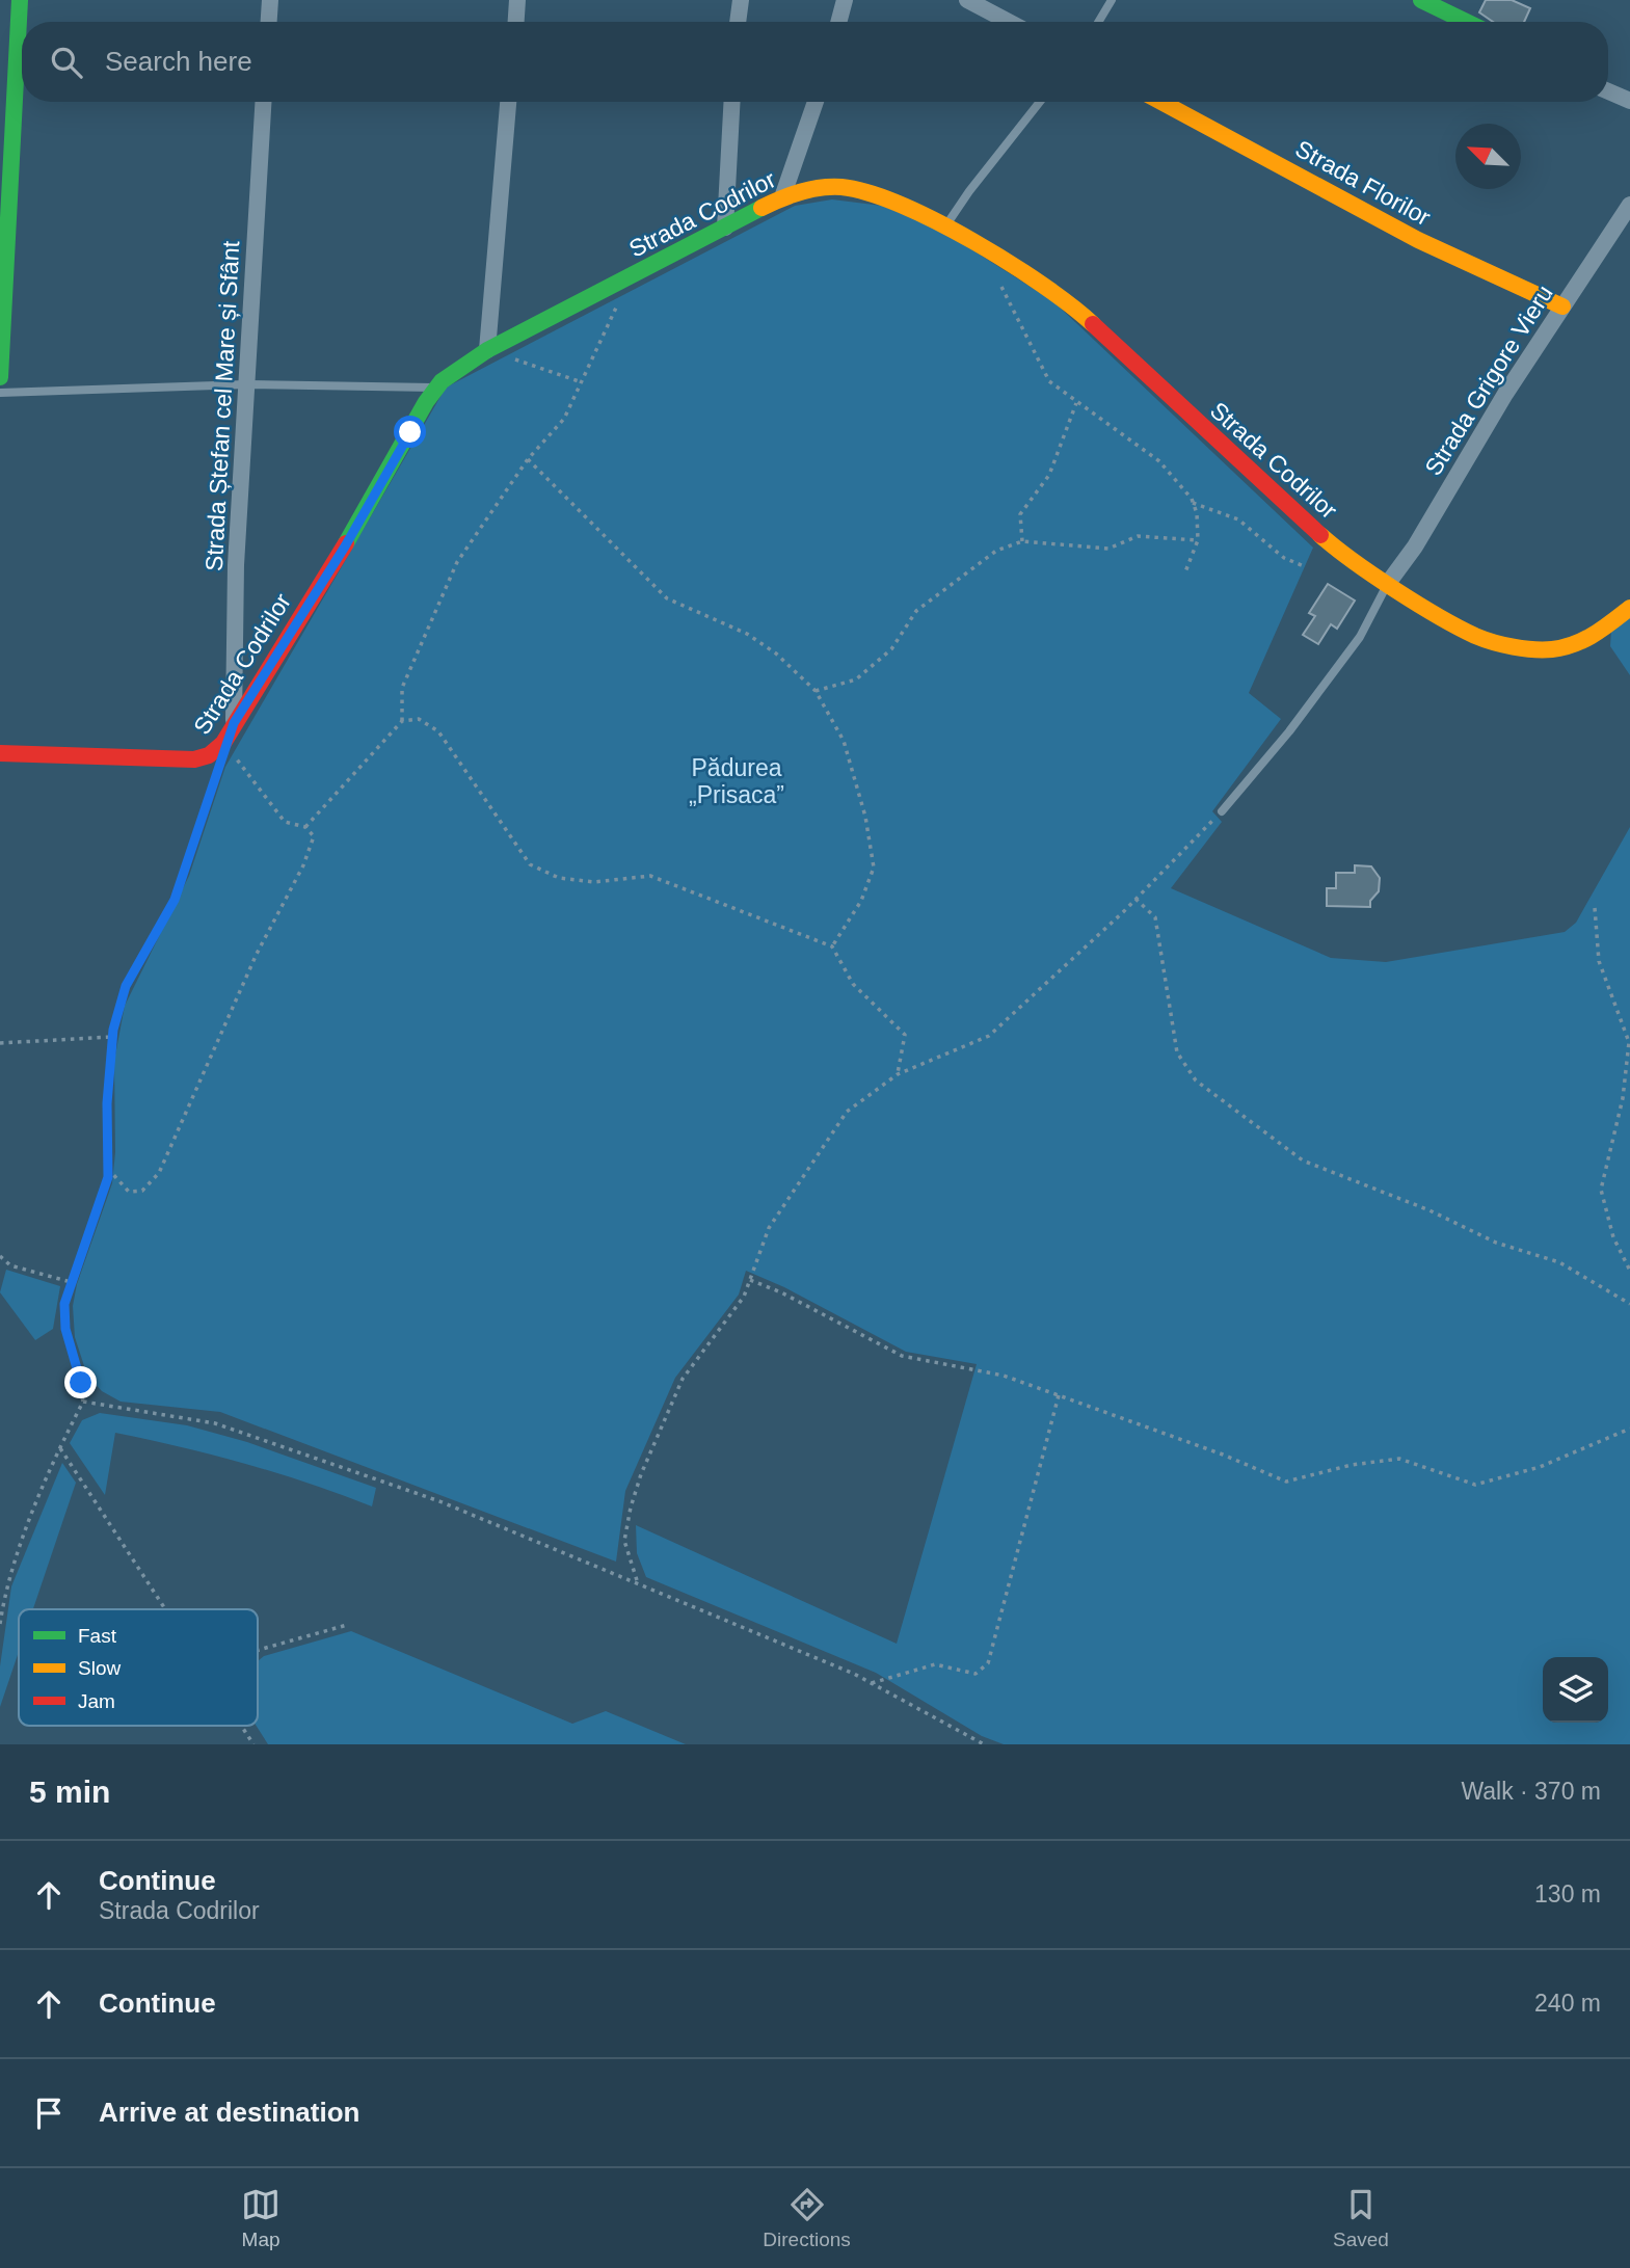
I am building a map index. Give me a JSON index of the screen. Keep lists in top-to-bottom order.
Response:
{
  "streets": {
    "street": [
      "Strada Florilor",
      "Strada Codrilor",
      "Strada Grigore Vieru",
      "Strada Ștefan cel Mare și Sfânt"
    ]
  },
  "crossings": [
    ["Strada Florilor", "Strada Grigore Vieru"],
    ["Strada Codrilor", "Strada Grigore Vieru"],
    ["Strada Codrilor", "Strada Ștefan cel Mare și Sfânt"]
  ],
  "parks": ["Pădurea „Prisaca”"],
  "legend": ["Fast", "Slow", "Jam"],
  "north": "top left",
  "page": {
    "search": "Search here",
    "heading": ["5 min", "Walk · 370 m"],
    "list": [
      ["Continue", "Strada Codrilor", "130 m"],
      ["Continue", "240 m"],
      "Arrive at destination"
    ],
    "nav": ["Map", "Directions", "Saved"]
  }
}
